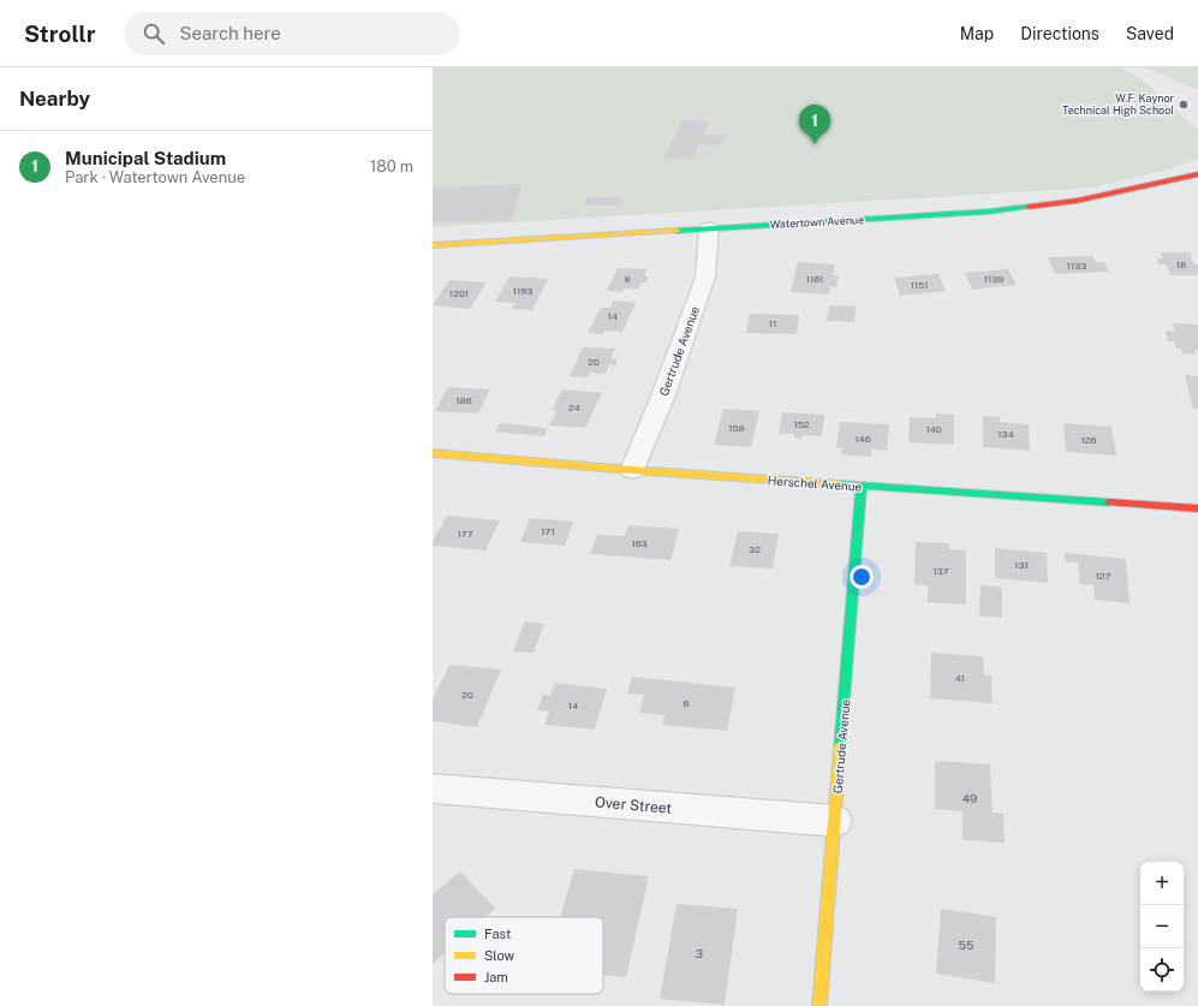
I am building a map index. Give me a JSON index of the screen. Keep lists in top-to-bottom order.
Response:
{
  "streets": {
    "street": [
      "Watertown Avenue",
      "Gertrude Avenue",
      "Herschel Avenue",
      "Over Street"
    ]
  },
  "crossings": [
    ["Watertown Avenue", "Gertrude Avenue"],
    ["Gertrude Avenue", "Herschel Avenue"],
    ["Gertrude Avenue", "Over Street"]
  ],
  "places": ["W.F. Kaynor Technical High School"],
  "house_numbers": [
    "18",
    "1133",
    "8",
    "1161",
    "1139",
    "1151",
    "1193",
    "1201",
    "14",
    "11",
    "20",
    "186",
    "24",
    "152",
    "158",
    "140",
    "134",
    "146",
    "126",
    "171",
    "177",
    "163",
    "32",
    "131",
    "137",
    "127",
    "41",
    "20",
    "6",
    "14",
    "49",
    "55",
    "3"
  ],
  "legend": ["Fast", "Slow", "Jam"],
  "page": {
    "header": "Strollr",
    "search": "Search here",
    "nav": ["Map", "Directions", "Saved"],
    "heading": "Nearby",
    "pins": "1",
    "list": [
      {
        "mark": "1",
        "name": "Municipal Stadium",
        "note": "Park · Watertown Avenue",
        "value": "180 m"
      }
    ],
    "map_buttons": ["+", "−"]
  }
}
